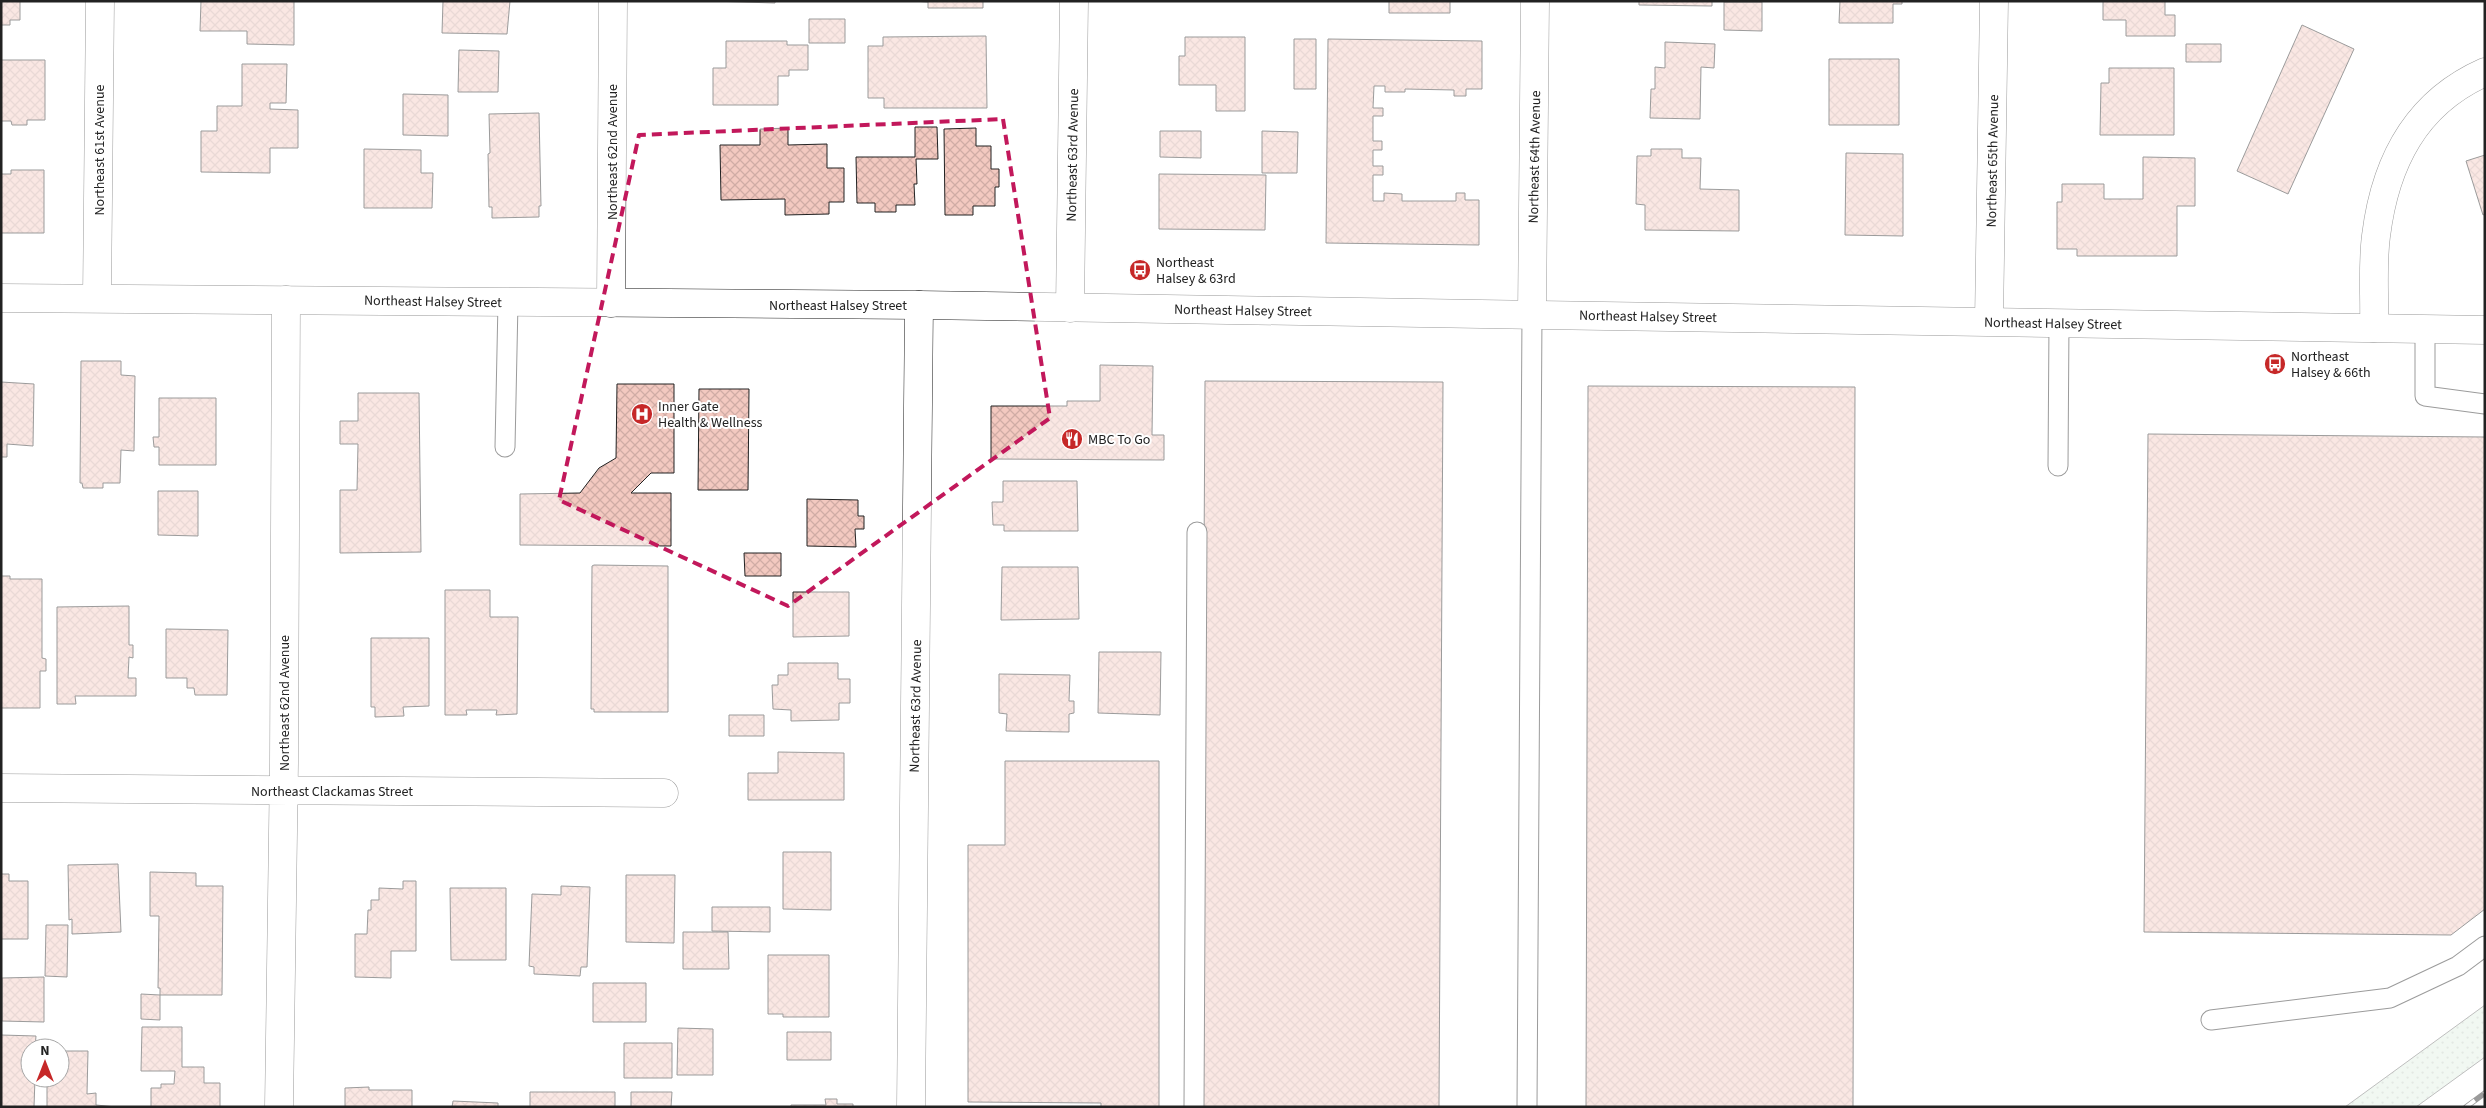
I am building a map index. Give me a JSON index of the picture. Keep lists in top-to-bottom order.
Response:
{
  "streets": {
    "street": [
      "Northeast 61st Avenue",
      "Northeast 62nd Avenue",
      "Northeast 63rd Avenue",
      "Northeast 64th Avenue",
      "Northeast 65th Avenue",
      "Northeast Halsey Street",
      "Northeast Clackamas Street"
    ]
  },
  "crossings": [
    ["Northeast 61st Avenue", "Northeast Halsey Street"],
    ["Northeast 62nd Avenue", "Northeast Halsey Street"],
    ["Northeast 62nd Avenue", "Northeast Clackamas Street"],
    ["Northeast 63rd Avenue", "Northeast Halsey Street"],
    ["Northeast 64th Avenue", "Northeast Halsey Street"],
    ["Northeast 65th Avenue", "Northeast Halsey Street"]
  ],
  "places": {
    "bus stop": ["Northeast Halsey & 63rd", "Northeast Halsey & 66th"],
    "hospital": ["Inner Gate Health & Wellness"],
    "restaurant": ["MBC To Go"]
  },
  "north": "top"
}
